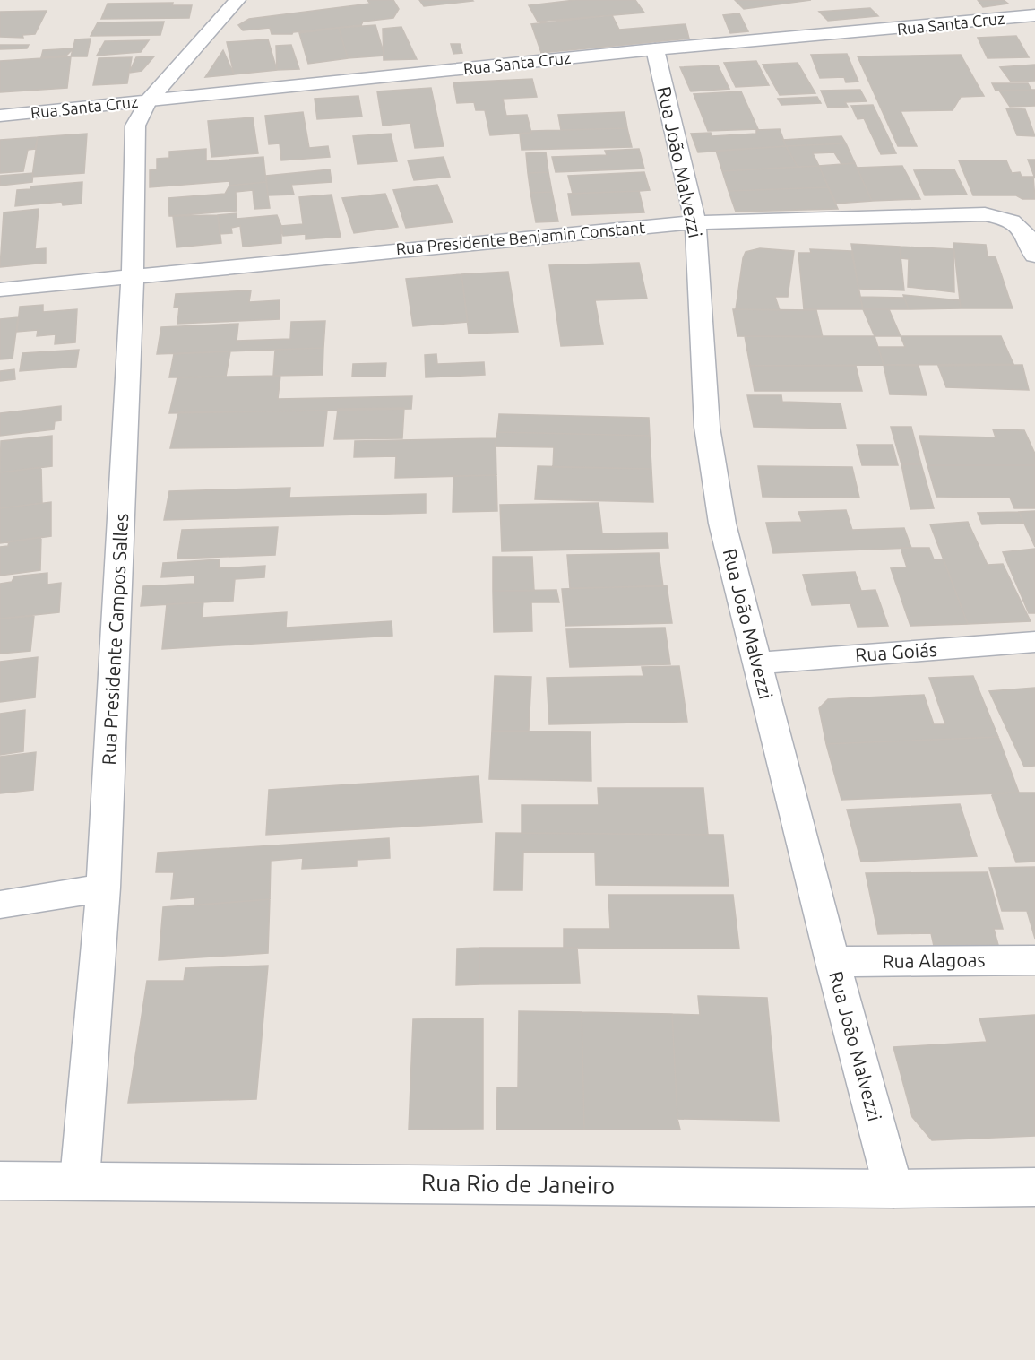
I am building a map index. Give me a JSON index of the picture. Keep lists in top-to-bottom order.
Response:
{
  "streets": {
    "street": [
      "Rua Santa Cruz",
      "Rua João Malvezzi",
      "Rua Presidente Benjamin Constant",
      "Rua Presidente Campos Salles",
      "Rua Goiás",
      "Rua Alagoas",
      "Rua Rio de Janeiro"
    ]
  },
  "crossings": [
    ["Rua Santa Cruz", "Rua João Malvezzi"],
    ["Rua Santa Cruz", "Rua Presidente Campos Salles"],
    ["Rua João Malvezzi", "Rua Presidente Benjamin Constant"],
    ["Rua João Malvezzi", "Rua Goiás"],
    ["Rua João Malvezzi", "Rua Alagoas"],
    ["Rua João Malvezzi", "Rua Rio de Janeiro"],
    ["Rua Presidente Benjamin Constant", "Rua Presidente Campos Salles"],
    ["Rua Presidente Campos Salles", "Rua Rio de Janeiro"]
  ]
}
